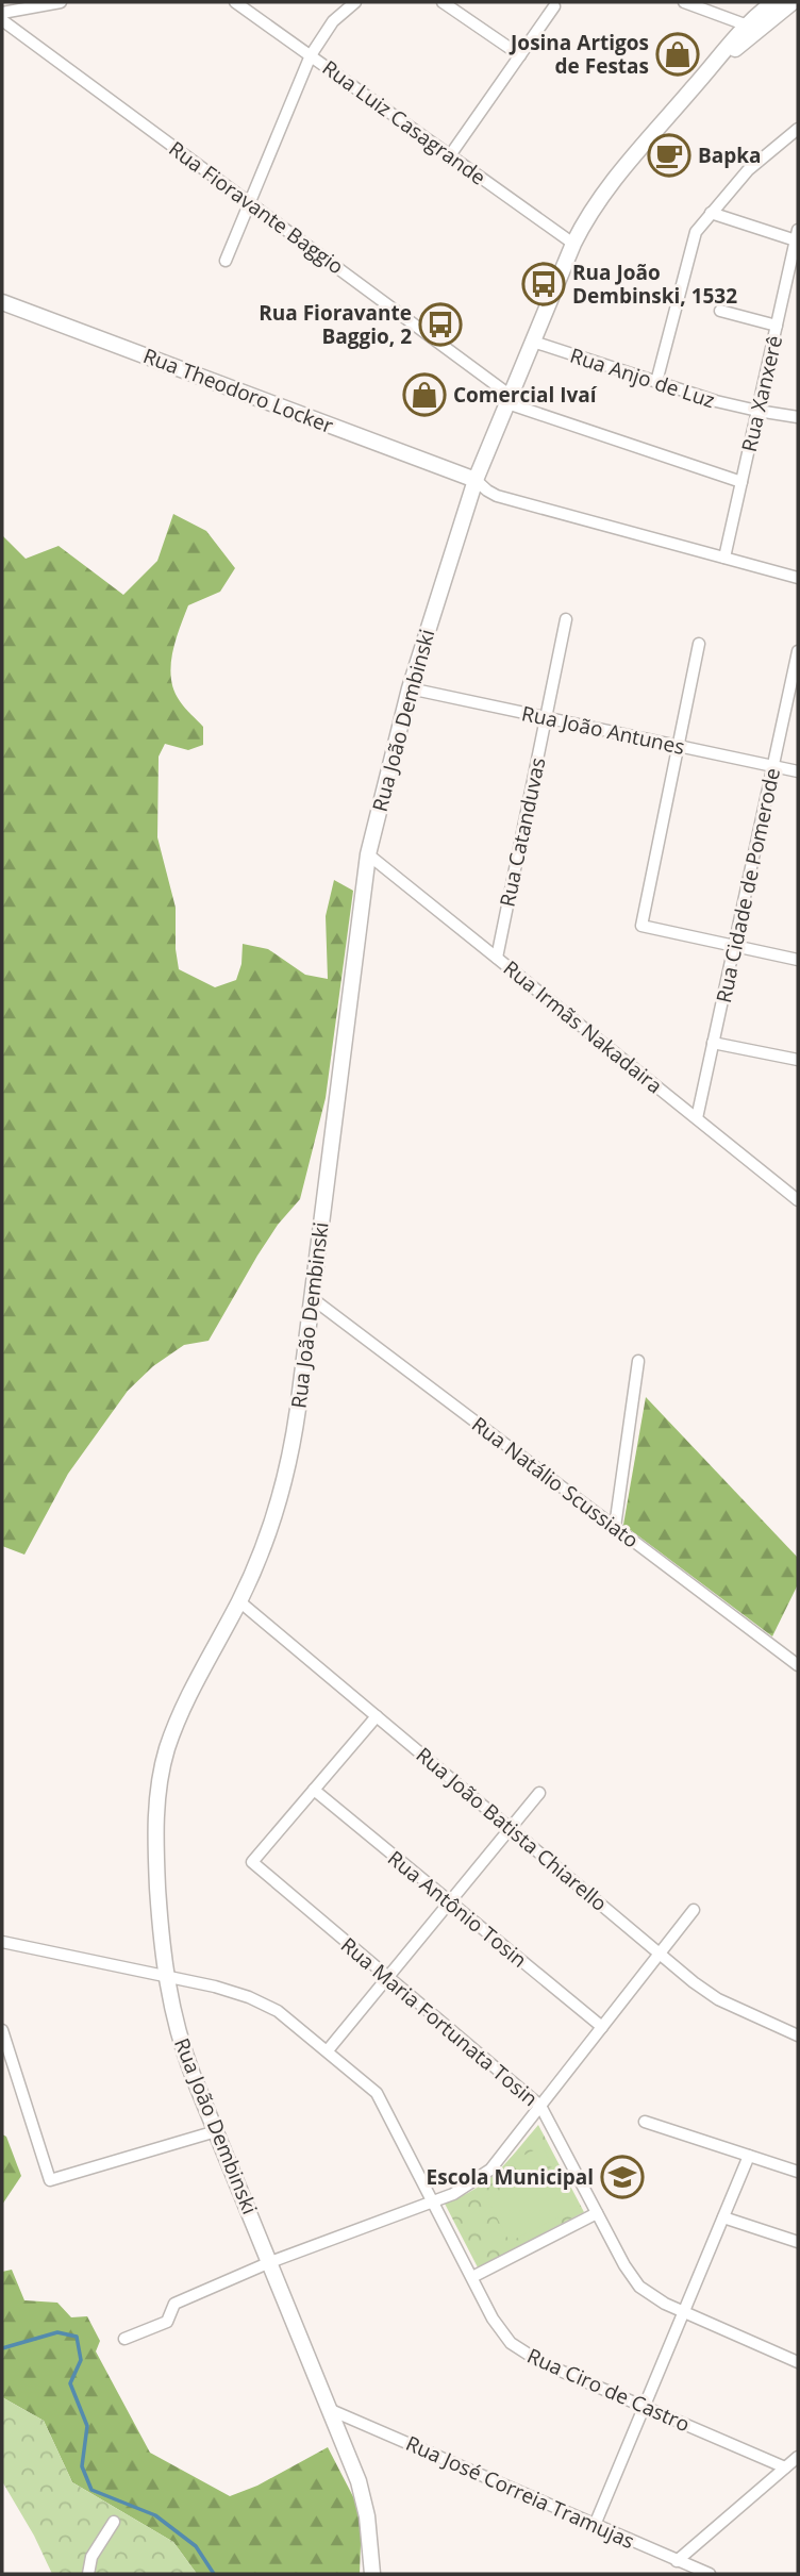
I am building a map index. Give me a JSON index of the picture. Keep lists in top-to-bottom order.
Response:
{
  "streets": {
    "main road": ["Rua Theodoro Locker", "Rua João Dembinski"],
    "street": [
      "Rua Luiz Casagrande",
      "Rua Fioravante Baggio",
      "Rua Anjo de Luz",
      "Rua Xanxerê",
      "Rua João Antunes",
      "Rua Catanduvas",
      "Rua Cidade de Pomerode",
      "Rua Irmãs Nakadaira",
      "Rua Natálio Scussiato",
      "Rua João Batista Chiarello",
      "Rua Antônio Tosin",
      "Rua Maria Fortunata Tosin",
      "Rua Ciro de Castro",
      "Rua José Correia Tramujas"
    ]
  },
  "crossings": [
    ["Rua Luiz Casagrande", "Rua João Dembinski"],
    ["Rua Fioravante Baggio", "Rua Xanxerê"],
    ["Rua Fioravante Baggio", "Rua João Dembinski"],
    ["Rua Anjo de Luz", "Rua Xanxerê"],
    ["Rua Anjo de Luz", "Rua João Dembinski"],
    ["Rua Theodoro Locker", "Rua João Dembinski"],
    ["Rua João Dembinski", "Rua João Antunes"],
    ["Rua João Dembinski", "Rua Irmãs Nakadaira"],
    ["Rua João Dembinski", "Rua Natálio Scussiato"],
    ["Rua João Dembinski", "Rua João Batista Chiarello"],
    ["Rua João Dembinski", "Rua Ciro de Castro"],
    ["Rua João Dembinski", "Rua José Correia Tramujas"],
    ["Rua João Antunes", "Rua Catanduvas"],
    ["Rua João Antunes", "Rua Cidade de Pomerode"],
    ["Rua Catanduvas", "Rua Irmãs Nakadaira"],
    ["Rua Cidade de Pomerode", "Rua Irmãs Nakadaira"],
    ["Rua Antônio Tosin", "Rua Maria Fortunata Tosin"]
  ],
  "places": {
    "shop": ["Josina Artigos de Festas", "Comercial Ivaí"],
    "cafe": ["Bapka"],
    "bus stop": ["Rua João Dembinski, 1532", "Rua Fioravante Baggio, 2"],
    "school or university": ["Escola Municipal"]
  }
}
